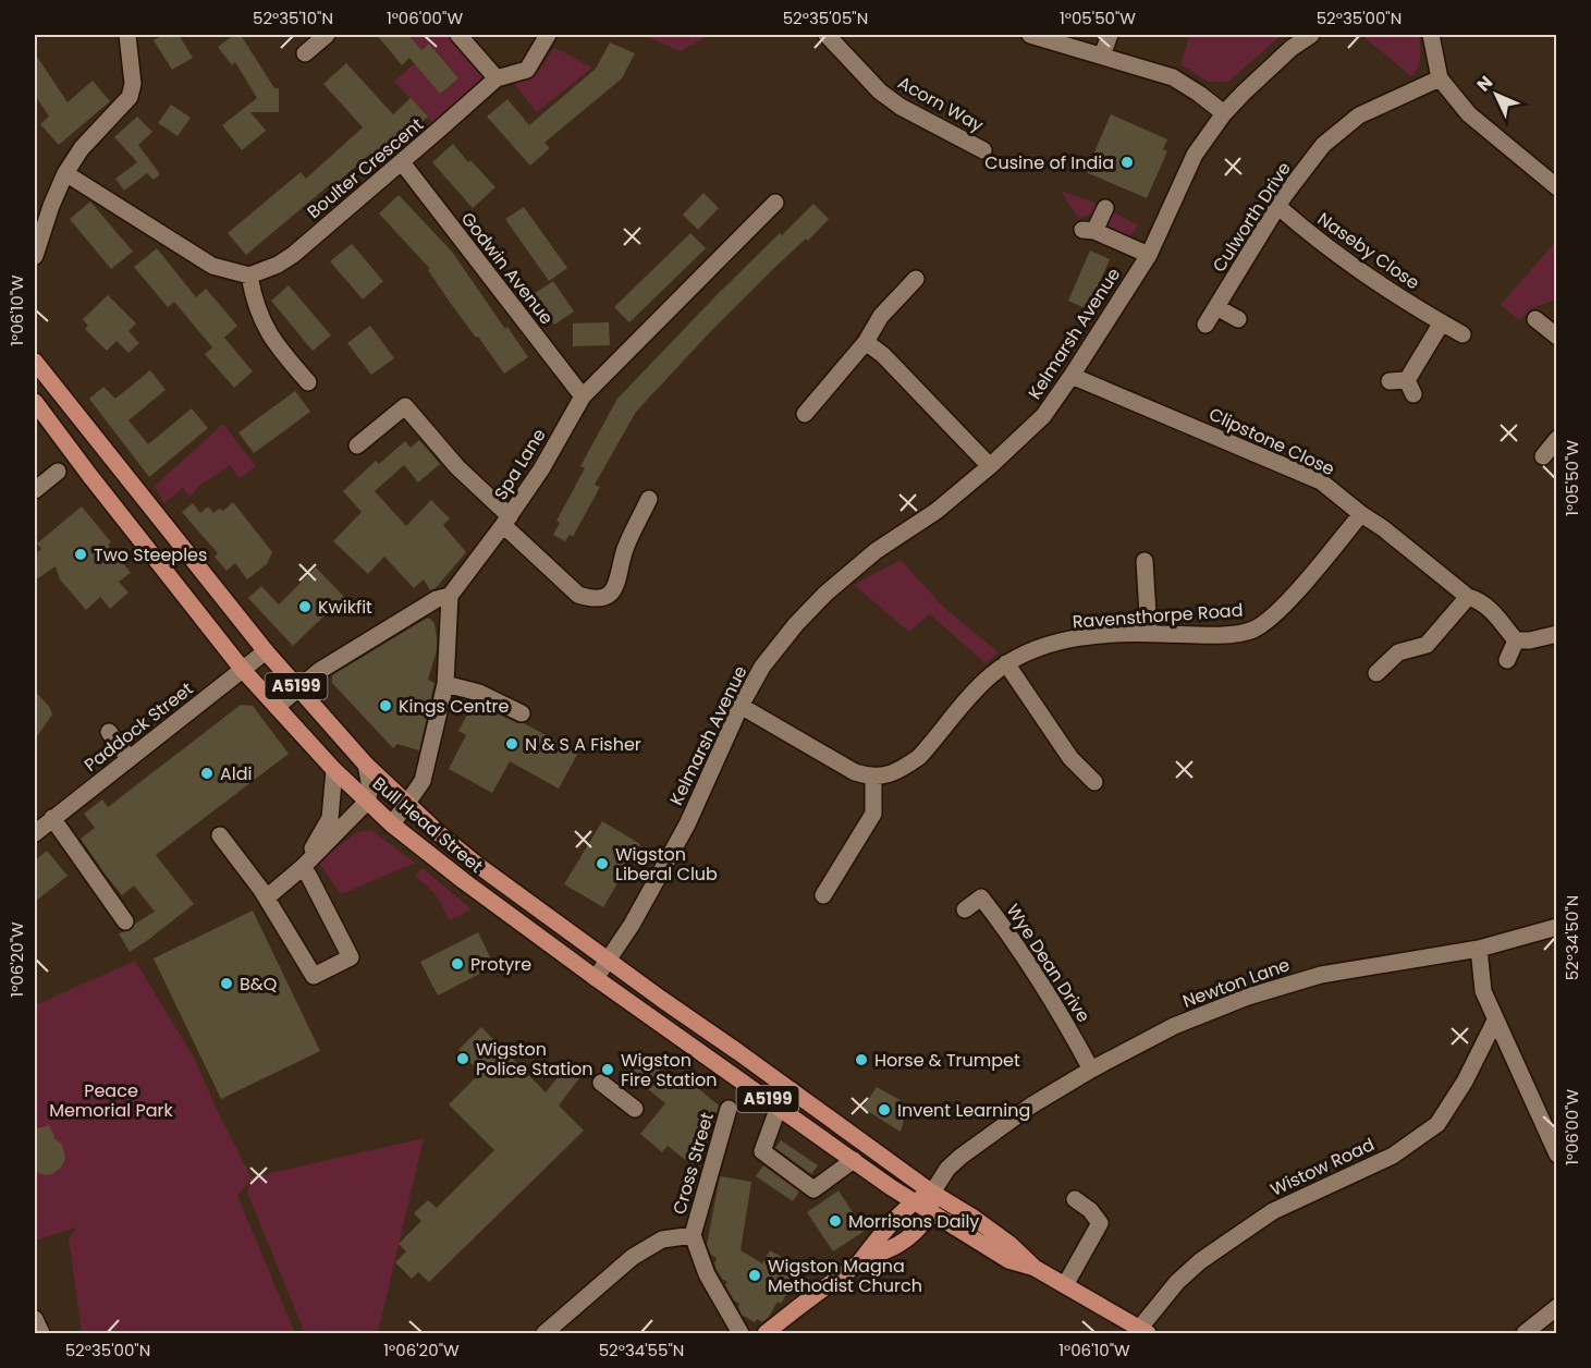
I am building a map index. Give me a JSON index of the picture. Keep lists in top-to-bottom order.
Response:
{
  "streets": {
    "main road": ["A5199", "Bull Head Street"],
    "street": [
      "Acorn Way",
      "Boulter Crescent",
      "Culworth Drive",
      "Naseby Close",
      "Godwin Avenue",
      "Kelmarsh Avenue",
      "Clipstone Close",
      "Spa Lane",
      "Ravensthorpe Road",
      "Paddock Street",
      "Wye Dean Drive",
      "Newton Lane",
      "Cross Street",
      "Wistow Road"
    ]
  },
  "crossings": [
    ["Boulter Crescent", "Godwin Avenue"],
    ["Culworth Drive", "Naseby Close"],
    ["Godwin Avenue", "Spa Lane"],
    ["Kelmarsh Avenue", "Clipstone Close"],
    ["Kelmarsh Avenue", "Bull Head Street"],
    ["Clipstone Close", "Ravensthorpe Road"],
    ["Paddock Street", "Bull Head Street"],
    ["Bull Head Street", "Newton Lane"],
    ["Wye Dean Drive", "Newton Lane"]
  ],
  "parks": ["Peace Memorial Park"],
  "places": [
    "Cusine of India",
    "Two Steeples",
    "Kwikfit",
    "Kings Centre",
    "N & S A Fisher",
    "Aldi",
    "Wigston Liberal Club",
    "Protyre",
    "B&Q",
    "Wigston Police Station",
    "Horse & Trumpet",
    "Wigston Fire Station",
    "Invent Learning",
    "Morrisons Daily",
    "Wigston Magna Methodist Church"
  ],
  "north": "top left",
  "coordinates": [
    "52°35'10\"N",
    "1°06'00\"W",
    "52°35'05\"N",
    "1°05'50\"W",
    "52°35'00\"N",
    "1°06'10\"W",
    "52°34'50\"N",
    "1°06'20\"W",
    "52°34'55\"N"
  ]
}
